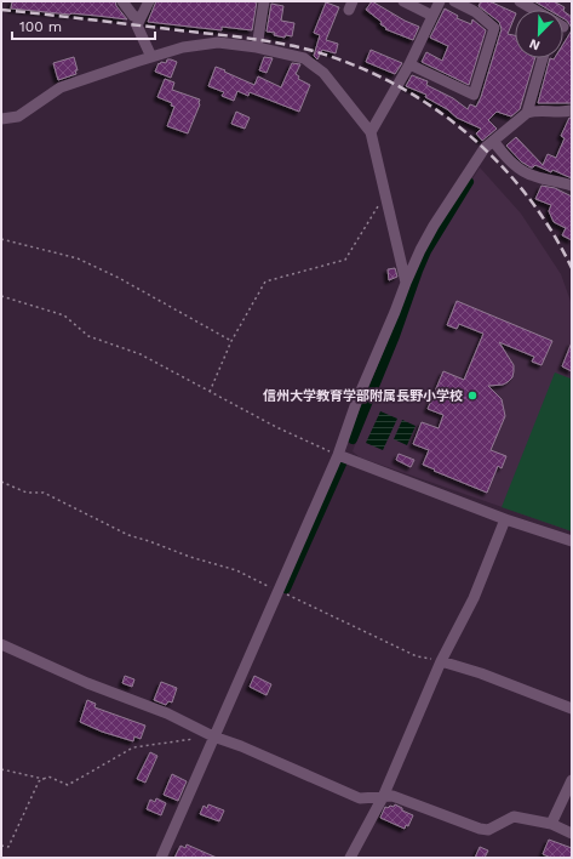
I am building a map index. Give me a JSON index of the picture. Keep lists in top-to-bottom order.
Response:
{
  "places": ["信州大学教育学部附属長野小学校"],
  "scale_bar": "100 m",
  "north": "bottom left"
}
